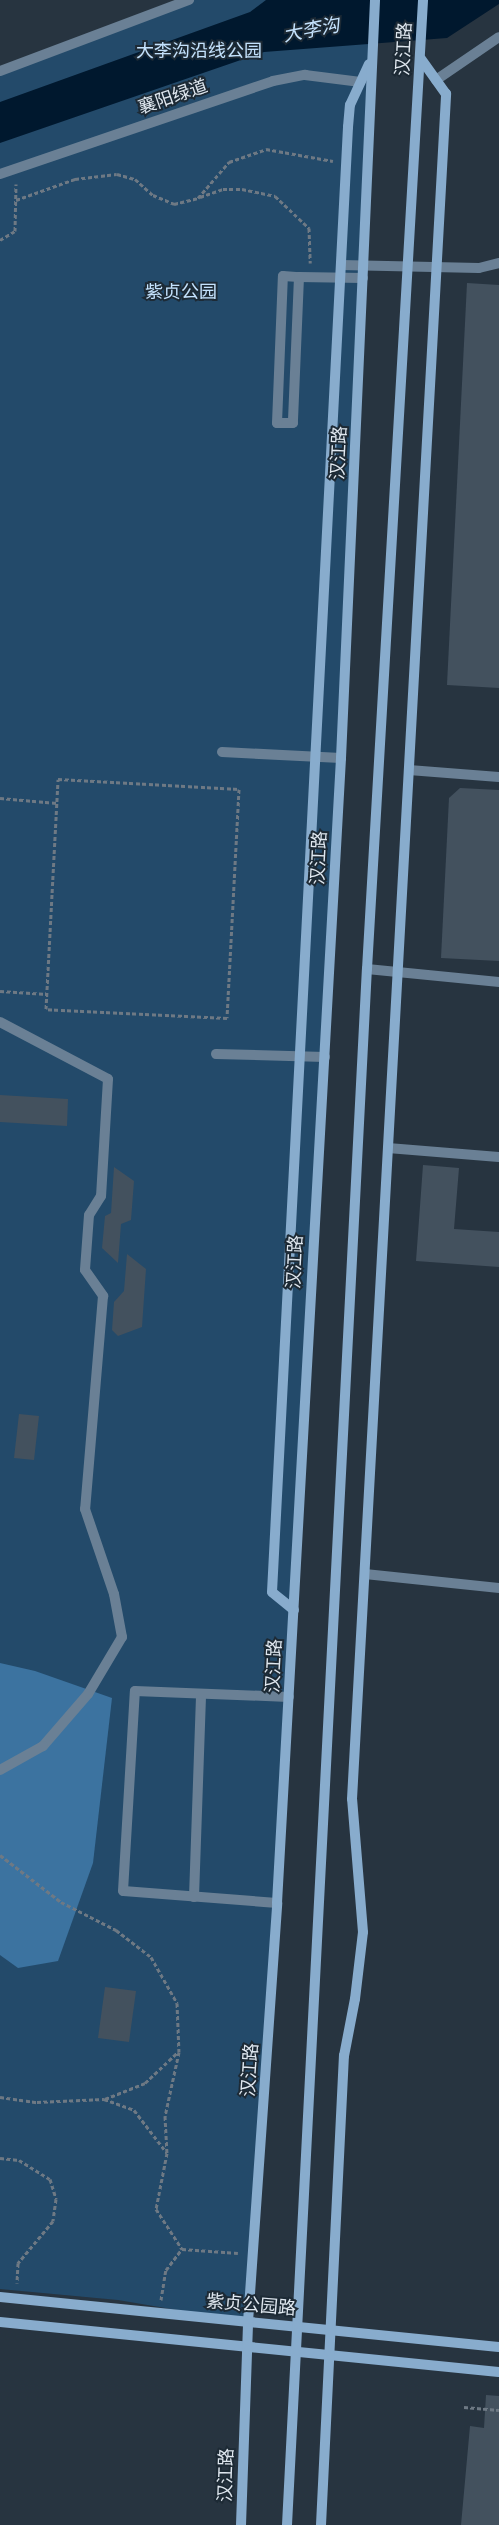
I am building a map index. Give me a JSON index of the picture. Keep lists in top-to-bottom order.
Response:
{
  "streets": {
    "street": ["汉江路", "襄阳绿道", "紫贞公园路"]
  },
  "crossings": [
    ["汉江路", "紫贞公园路"]
  ],
  "water": ["大李沟"],
  "parks": ["大李沟沿线公园", "紫贞公园"]
}
